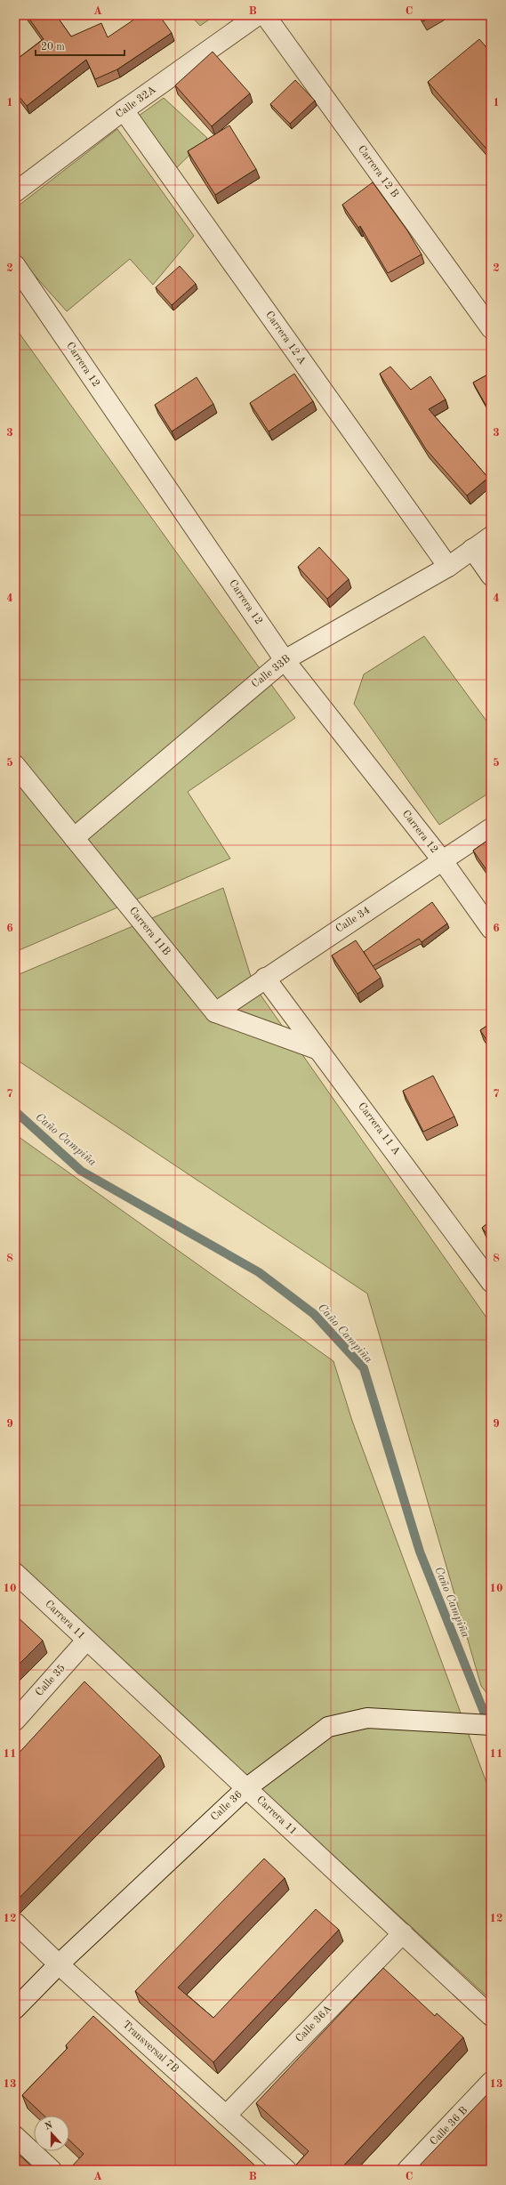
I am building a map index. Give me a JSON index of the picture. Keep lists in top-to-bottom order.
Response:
{
  "streets": {
    "street": [
      "Calle 32A",
      "Carrera 12 B",
      "Carrera 12 A",
      "Carrera 12",
      "Calle 33B",
      "Calle 34",
      "Carrera 11B",
      "Carrera 11 A",
      "Carrera 11",
      "Calle 35",
      "Calle 36",
      "Calle 36A",
      "Transversal 7B",
      "Calle 36 B"
    ]
  },
  "crossings": [
    ["Calle 32A", "Carrera 12 A"],
    ["Carrera 12 A", "Calle 33B"],
    ["Carrera 12", "Calle 33B"],
    ["Carrera 12", "Calle 34"],
    ["Calle 33B", "Carrera 11B"],
    ["Calle 34", "Carrera 11B"],
    ["Calle 34", "Carrera 11 A"],
    ["Carrera 11", "Calle 35"],
    ["Carrera 11", "Calle 36"],
    ["Carrera 11", "Calle 36A"],
    ["Calle 36", "Transversal 7B"],
    ["Calle 36A", "Transversal 7B"]
  ],
  "water": ["Caño Campiña"],
  "scale_bar": "20 m",
  "north": "top",
  "grid": {
    "columns": ["A", "B", "C"],
    "rows": [
      "1",
      "2",
      "3",
      "4",
      "5",
      "6",
      "7",
      "8",
      "9",
      "10",
      "11",
      "12",
      "13"
    ]
  }
}
